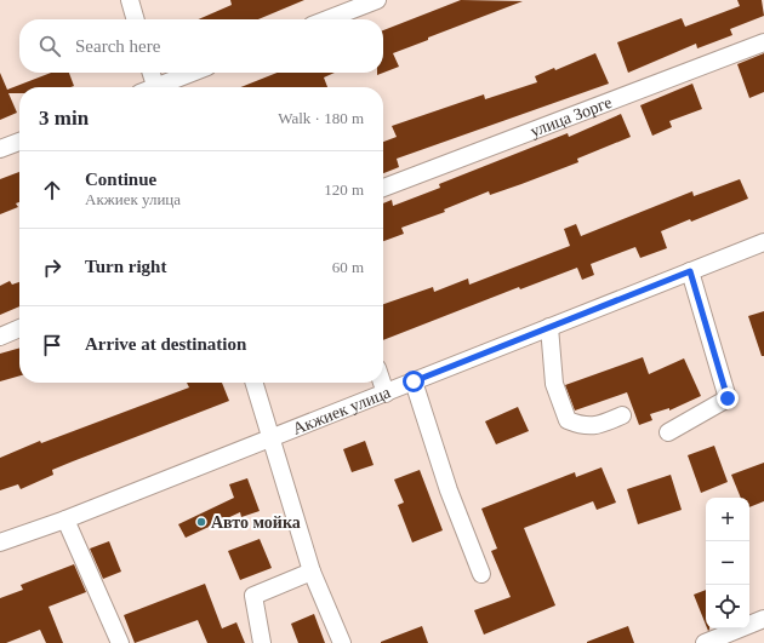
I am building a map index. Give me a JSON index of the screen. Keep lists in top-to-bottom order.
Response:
{
  "streets": {
    "street": ["улица Зорге", "Акжиек улица"]
  },
  "places": ["Авто мойка"],
  "page": {
    "search": "Search here",
    "heading": ["3 min", "Walk · 180 m"],
    "list": [
      ["Continue", "Акжиек улица", "120 m"],
      ["Turn right", "60 m"],
      "Arrive at destination"
    ],
    "map_buttons": ["+", "−"]
  }
}
